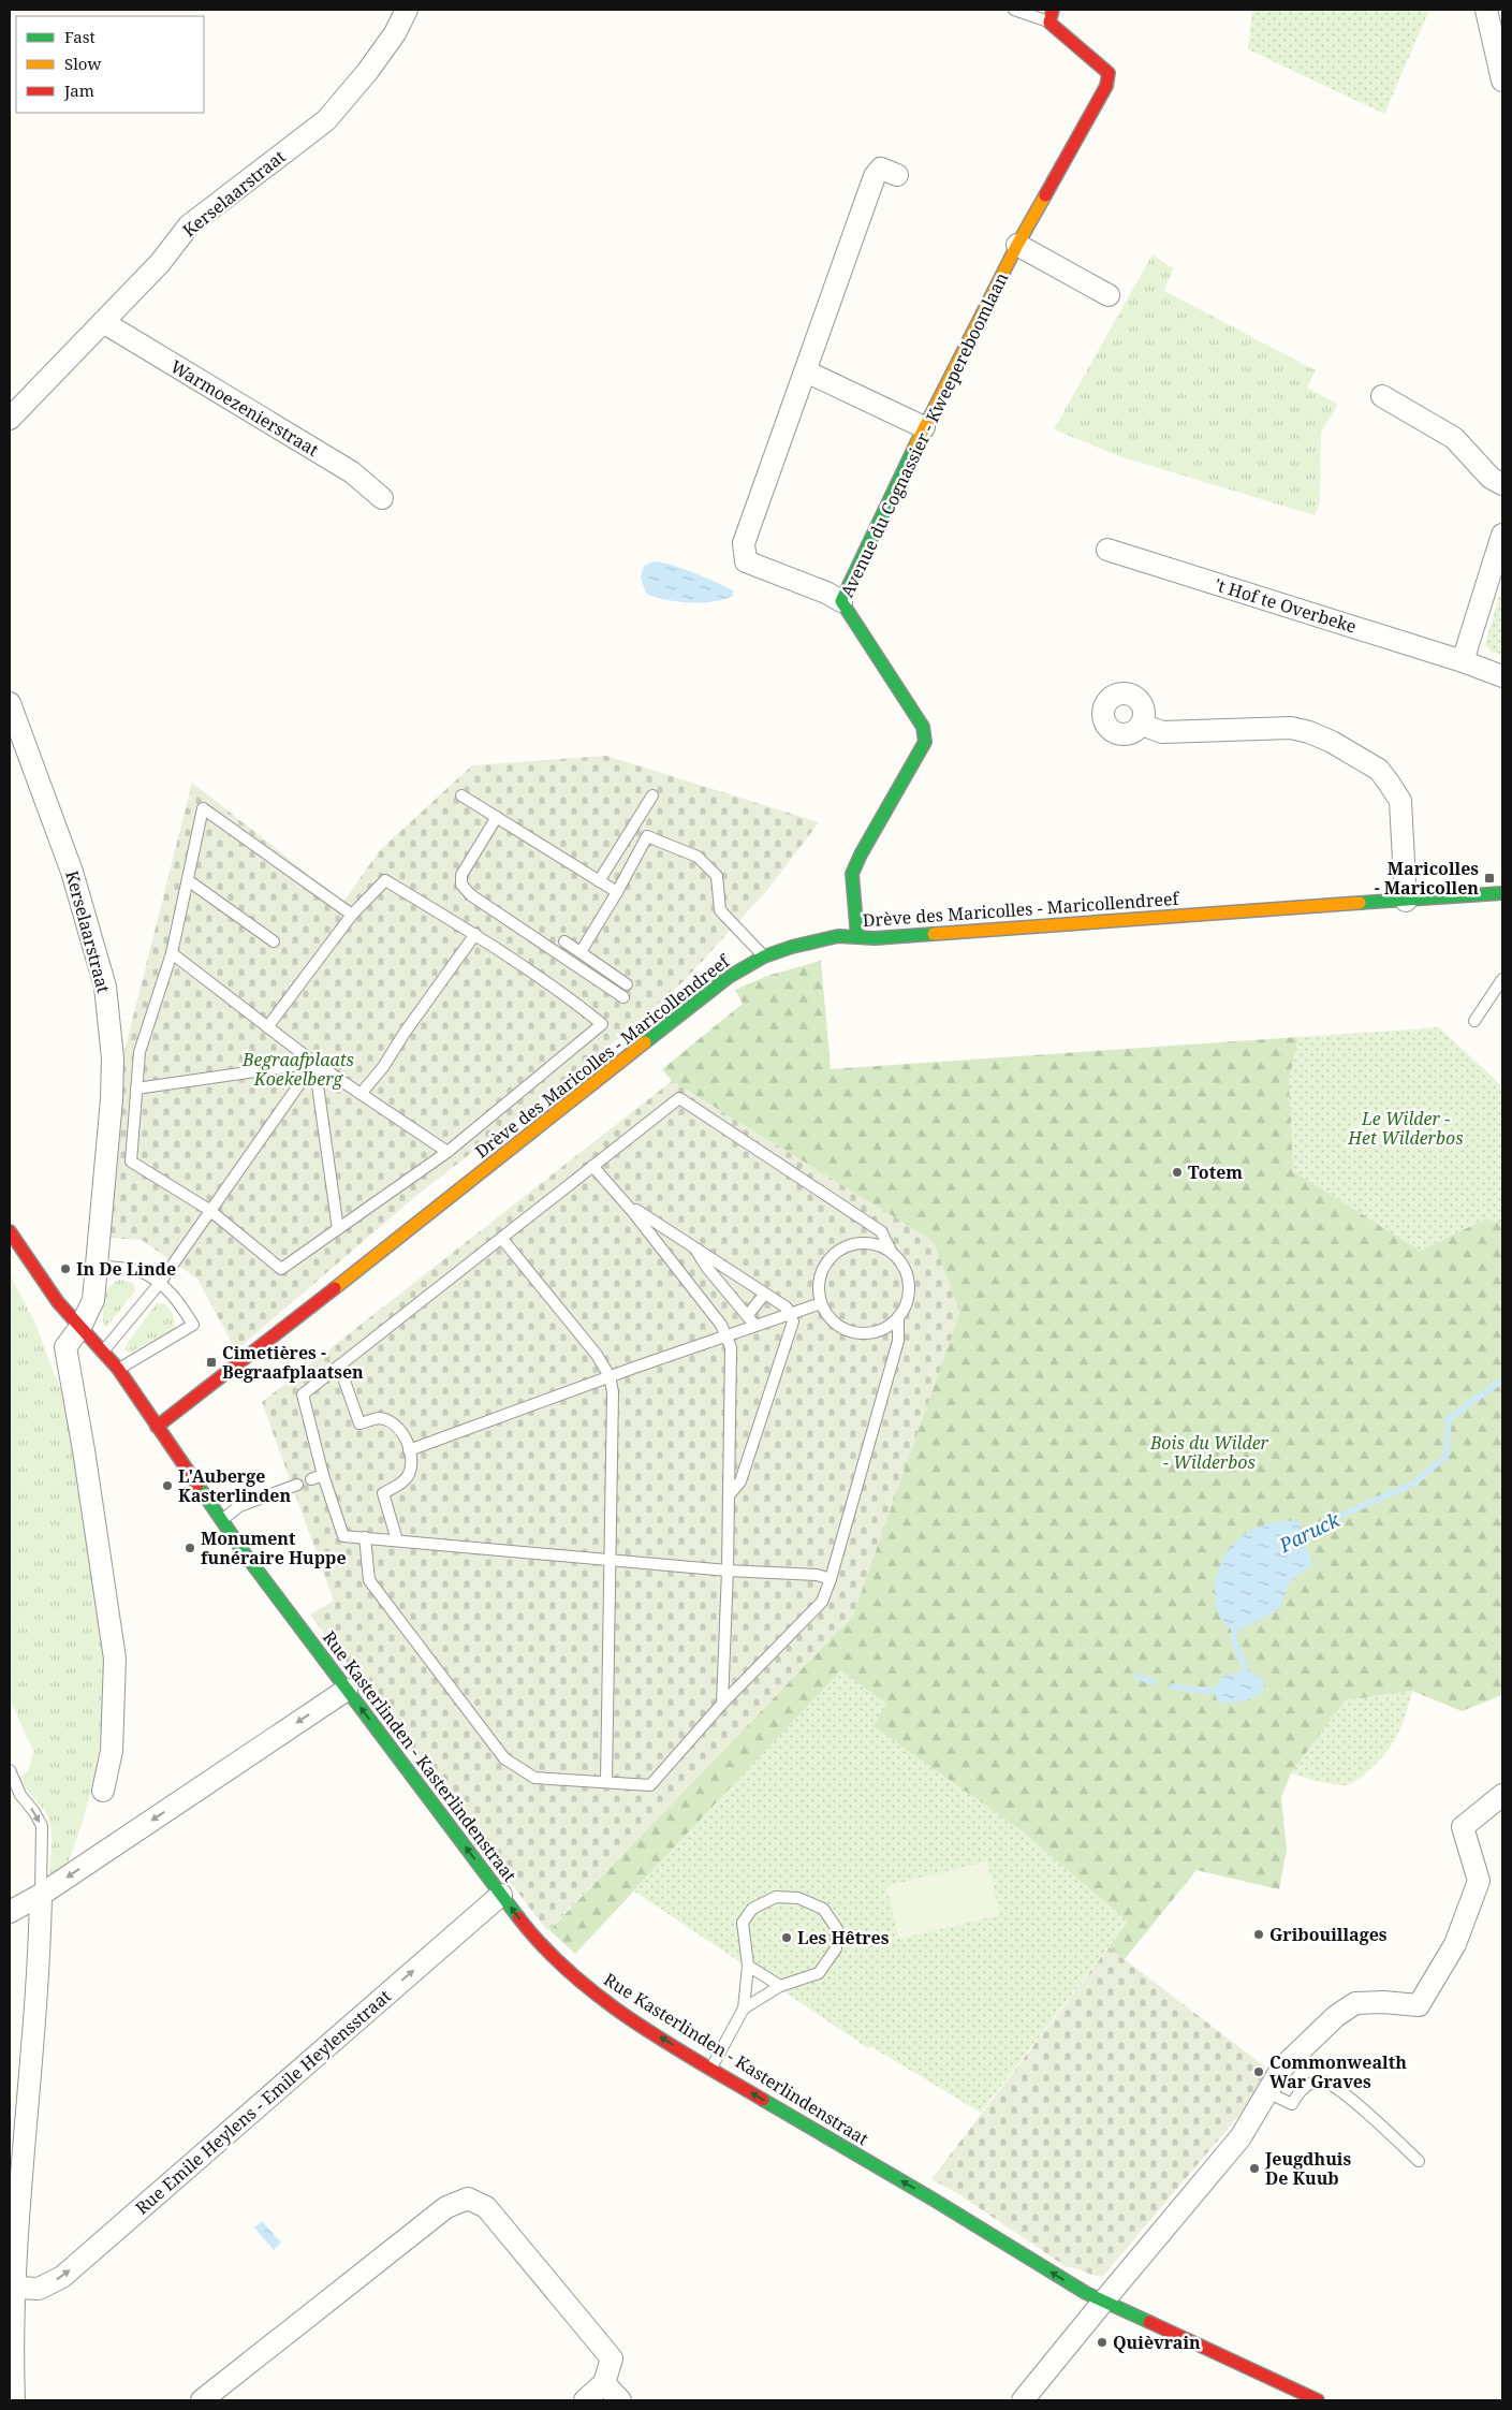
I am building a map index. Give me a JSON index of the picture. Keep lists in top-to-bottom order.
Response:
{
  "streets": {
    "street": [
      "Kerselaarstraat",
      "Warmoezenierstraat",
      "Avenue du Cognassier - Kweepereboomlaan",
      "'t Hof te Overbeke",
      "Drève des Maricolles - Maricollendreef",
      "Rue Kasterlinden - Kasterlindenstraat",
      "Rue Emile Heylens - Emile Heylensstraat"
    ]
  },
  "crossings": [
    ["Kerselaarstraat", "Warmoezenierstraat"],
    ["Kerselaarstraat", "Rue Kasterlinden - Kasterlindenstraat"],
    ["Avenue du Cognassier - Kweepereboomlaan", "Drève des Maricolles - Maricollendreef"],
    ["Drève des Maricolles - Maricollendreef", "Rue Kasterlinden - Kasterlindenstraat"],
    ["Rue Kasterlinden - Kasterlindenstraat", "Rue Emile Heylens - Emile Heylensstraat"]
  ],
  "one_way": ["Rue Kasterlinden - Kasterlindenstraat", "Rue Emile Heylens - Emile Heylensstraat"],
  "water": ["Paruck"],
  "parks": ["Begraafplaats Koekelberg", "Le Wilder - Het Wilderbos", "Bois du Wilder - Wilderbos"],
  "places": {
    "transit": ["Maricolles - Maricollen", "Cimetières - Begraafplaatsen"],
    "other": [
      "Totem",
      "In De Linde",
      "L'Auberge Kasterlinden",
      "Monument funéraire Huppe",
      "Gribouillages",
      "Les Hêtres",
      "Commonwealth War Graves",
      "Jeugdhuis De Kuub",
      "Quièvrain"
    ]
  },
  "legend": ["Fast", "Slow", "Jam"]
}
